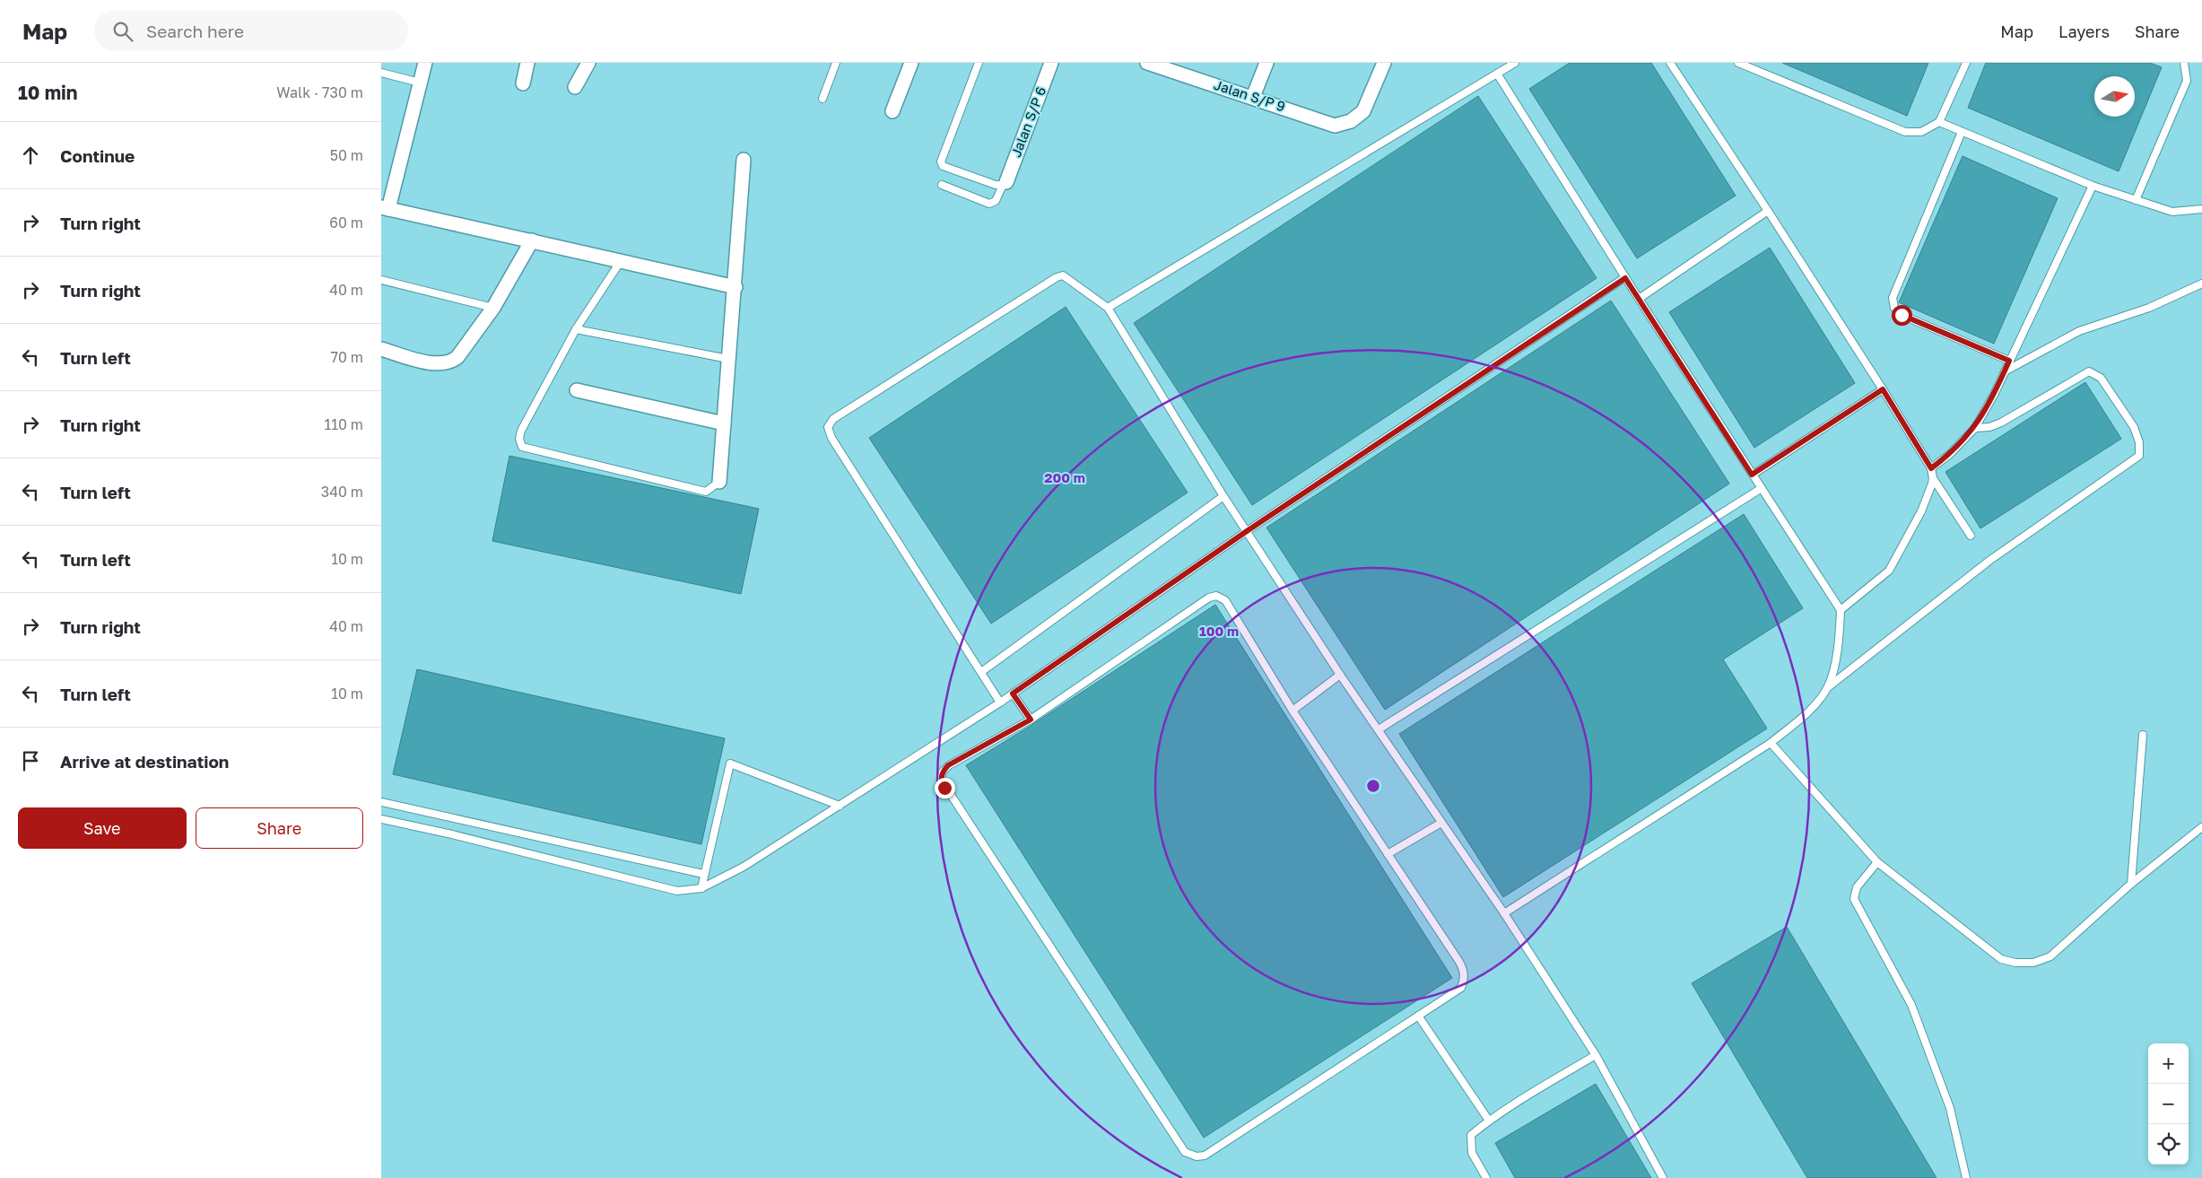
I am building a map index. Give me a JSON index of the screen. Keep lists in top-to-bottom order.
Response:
{
  "streets": {
    "street": ["Jalan S/P 9", "Jalan S/P 6"]
  },
  "north": "right",
  "page": {
    "header": "Map",
    "search": "Search here",
    "nav": ["Map", "Layers", "Share"],
    "heading": ["10 min", "Walk · 730 m"],
    "list": [
      ["Continue", "50 m"],
      ["Turn right", "60 m"],
      ["Turn right", "40 m"],
      ["Turn left", "70 m"],
      ["Turn right", "110 m"],
      ["Turn left", "340 m"],
      ["Turn left", "10 m"],
      ["Turn right", "40 m"],
      ["Turn left", "10 m"],
      "Arrive at destination"
    ],
    "buttons": ["Save", "Share"],
    "map_buttons": ["+", "−"]
  },
  "rings": ["200 m", "100 m"]
}
